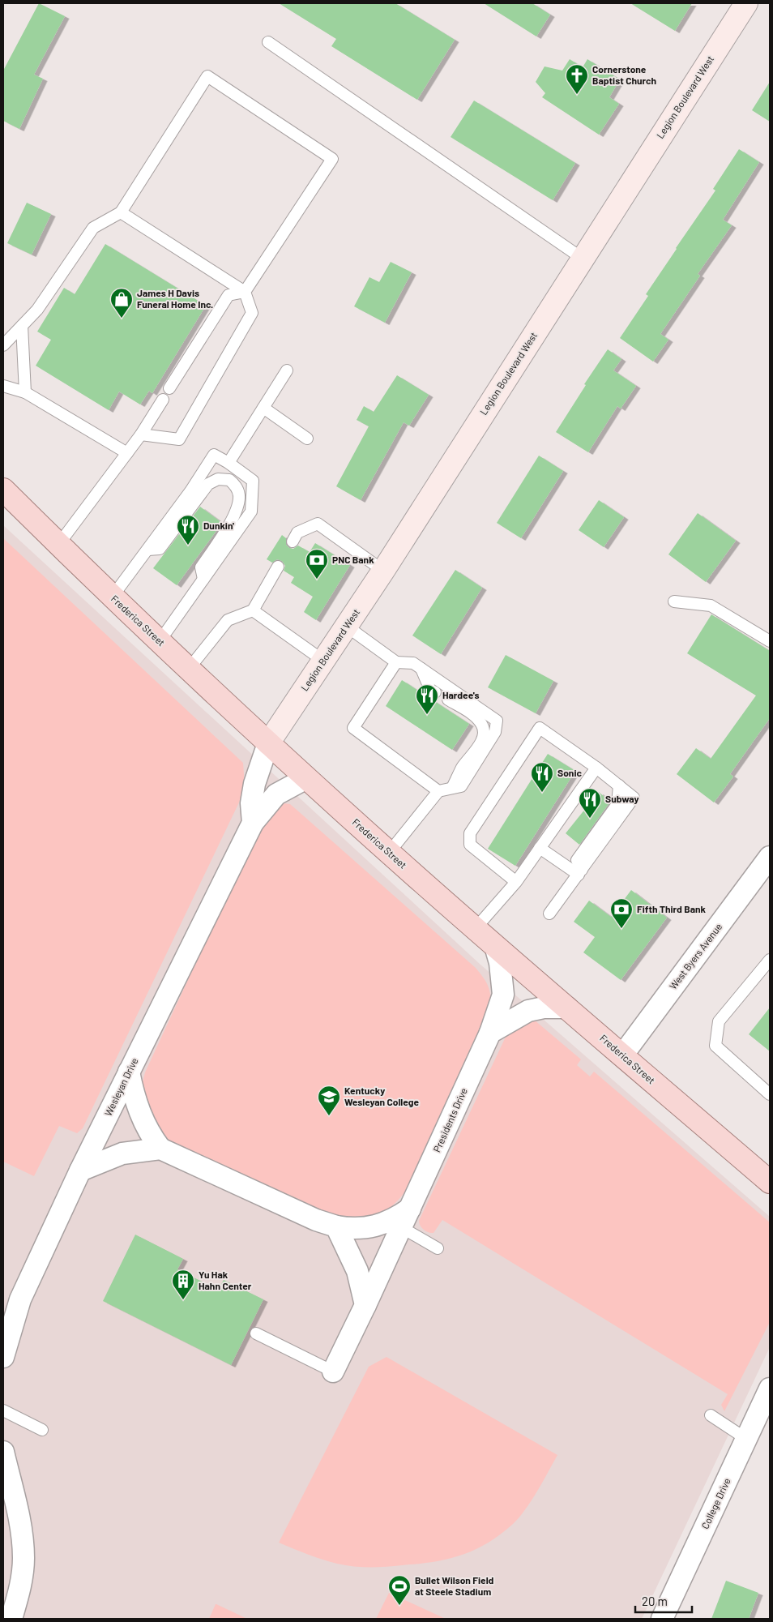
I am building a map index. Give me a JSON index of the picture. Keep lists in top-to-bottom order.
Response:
{
  "streets": {
    "main road": ["Frederica Street"],
    "street": [
      "Legion Boulevard West",
      "West Byers Avenue",
      "Wesleyan Drive",
      "Presidents Drive",
      "College Drive"
    ]
  },
  "crossings": [
    ["Legion Boulevard West", "Frederica Street"],
    ["Frederica Street", "West Byers Avenue"],
    ["Frederica Street", "Wesleyan Drive"],
    ["Frederica Street", "Presidents Drive"]
  ],
  "places": {
    "church": ["Cornerstone Baptist Church"],
    "shop": ["James H Davis Funeral Home Inc."],
    "restaurant": [
      "Dunkin'",
      "Hardee's",
      "Sonic",
      "Subway"
    ],
    "bank": ["PNC Bank", "Fifth Third Bank"],
    "school or university": ["Kentucky Wesleyan College"],
    "building": ["Yu Hak Hahn Center"],
    "sports": ["Bullet Wilson Field at Steele Stadium"]
  },
  "scale_bar": "20 m"
}
